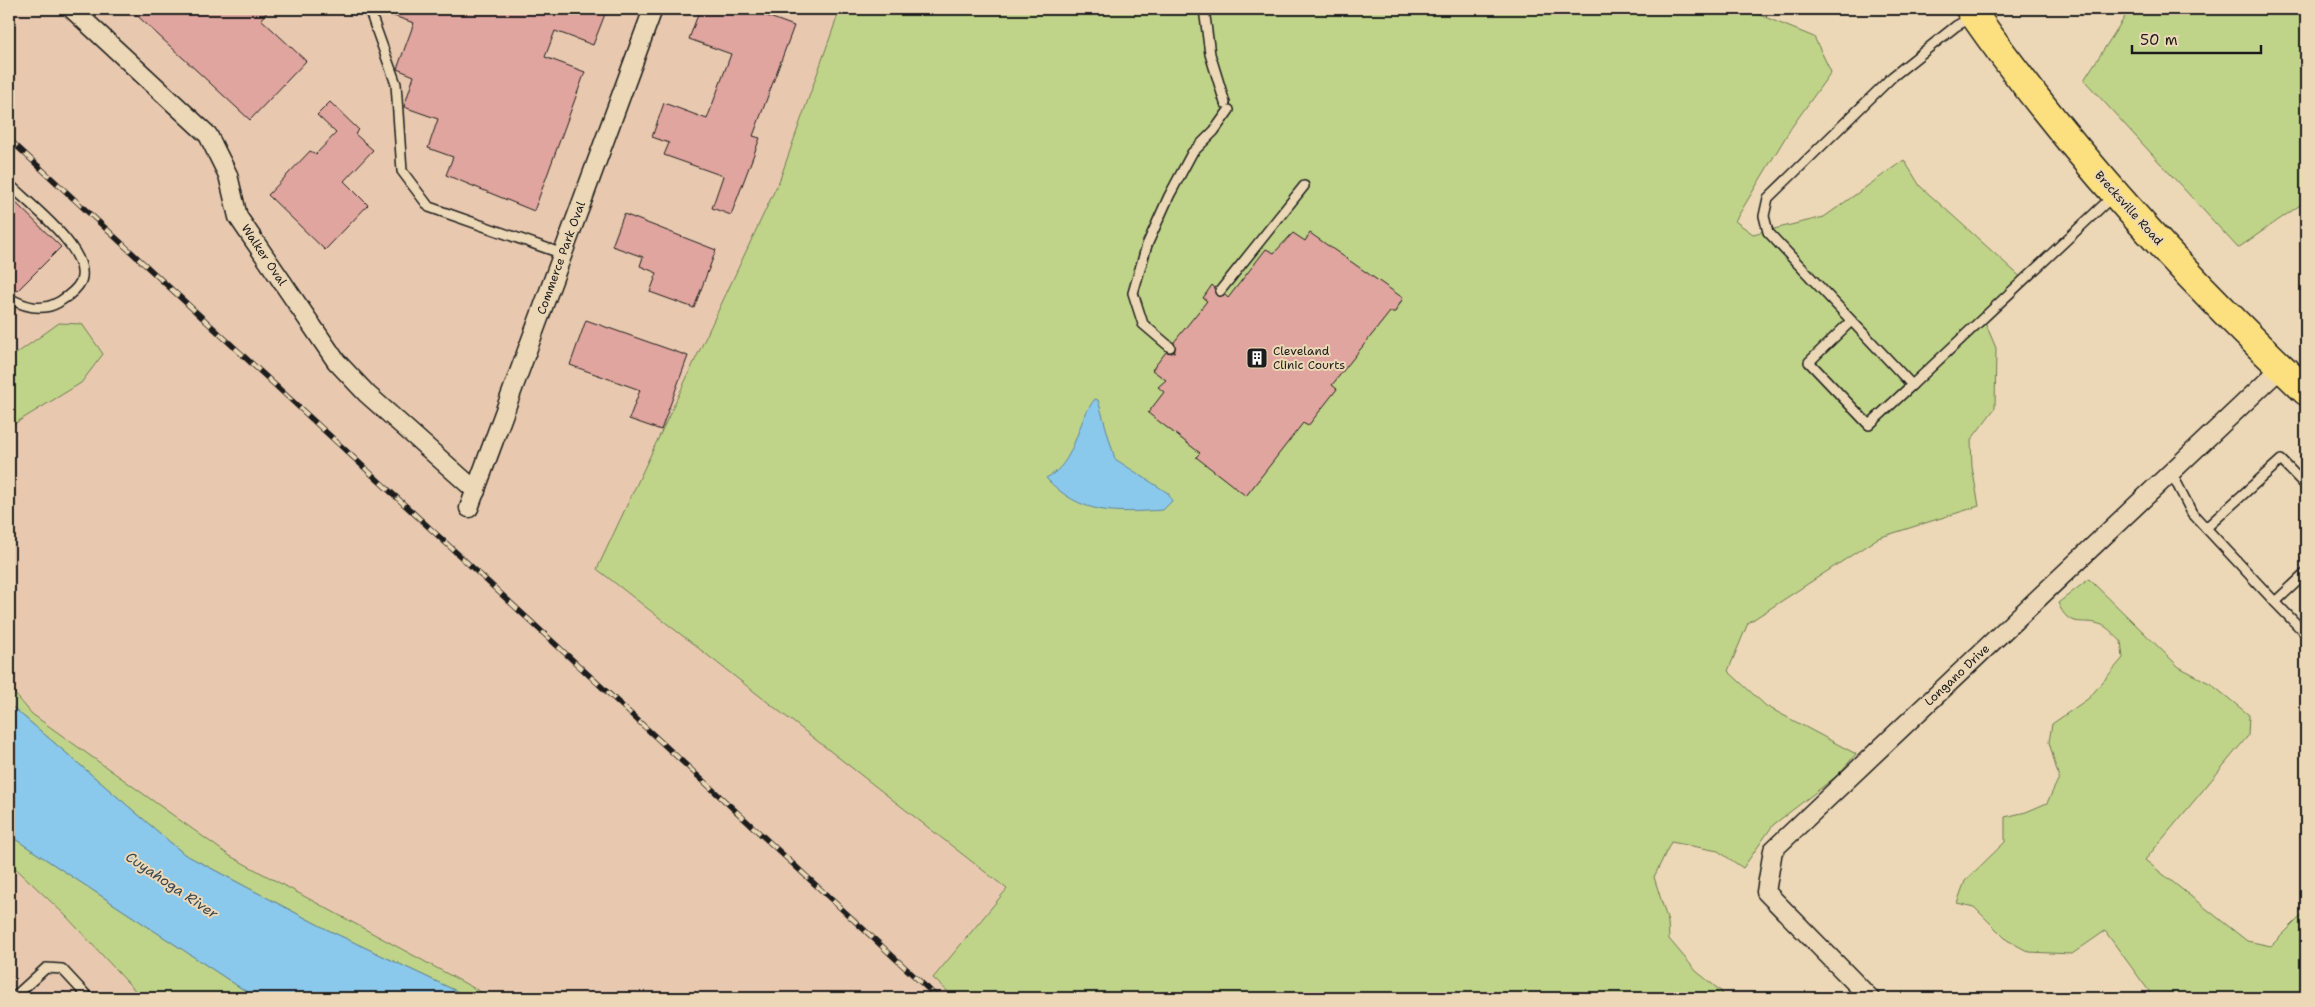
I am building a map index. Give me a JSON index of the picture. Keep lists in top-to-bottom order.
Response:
{
  "streets": {
    "main road": ["Brecksville Road"],
    "street": ["Walker Oval", "Commerce Park Oval", "Longano Drive"]
  },
  "crossings": [
    ["Brecksville Road", "Longano Drive"],
    ["Walker Oval", "Commerce Park Oval"]
  ],
  "water": ["Cuyahoga River"],
  "places": {
    "building": ["Cleveland Clinic Courts"]
  },
  "scale_bar": "50 m"
}
